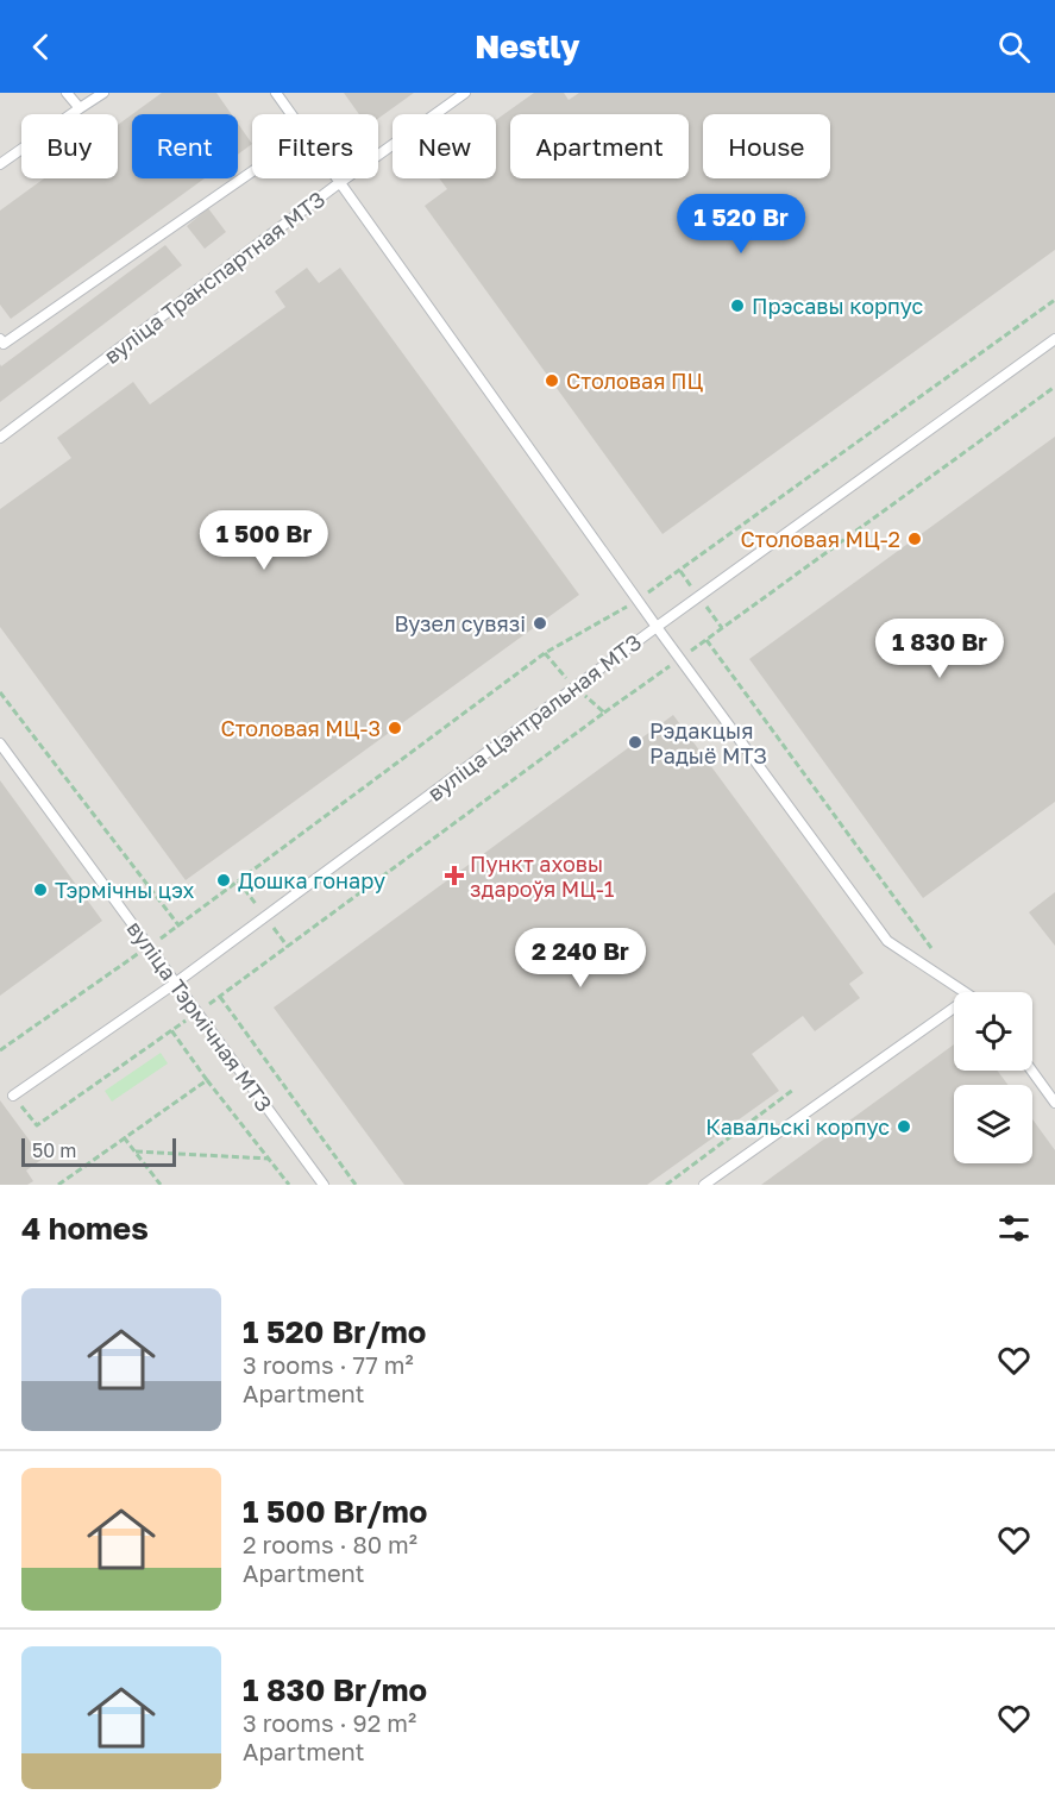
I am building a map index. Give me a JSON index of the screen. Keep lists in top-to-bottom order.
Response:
{
  "streets": {
    "lane": ["вуліца Транспартная МТЗ", "вуліца Цэнтральная МТЗ", "вуліца Тэрмічная МТЗ"]
  },
  "crossings": [
    ["вуліца Цэнтральная МТЗ", "вуліца Тэрмічная МТЗ"]
  ],
  "places": {
    "other": [
      "Прэсавы корпус",
      "Столовая ПЦ",
      "Столовая МЦ-2",
      "Вузел сувязі",
      "Столовая МЦ-3",
      "Рэдакцыя Радыё МТЗ",
      "Дошка гонару",
      "Тэрмічны цэх",
      "Кавальскі корпус"
    ],
    "health": ["Пункт аховы здароўя МЦ-1"]
  },
  "scale_bar": "50 m",
  "page": {
    "header": "Nestly",
    "chip": [
      "Buy",
      "Rent",
      "Filters",
      "New",
      "Apartment",
      "House"
    ],
    "price": [
      "1 520 Br",
      "1 500 Br",
      "1 830 Br",
      "2 240 Br"
    ],
    "scale": "50 m",
    "heading": "4 homes",
    "list": [
      {
        "name": "1 520 Br/mo",
        "note": "3 rooms · 77 m² · Apartment"
      },
      {
        "name": "1 500 Br/mo",
        "note": "2 rooms · 80 m² · Apartment"
      },
      {
        "name": "1 830 Br/mo",
        "note": "3 rooms · 92 m² · Apartment"
      }
    ]
  }
}
